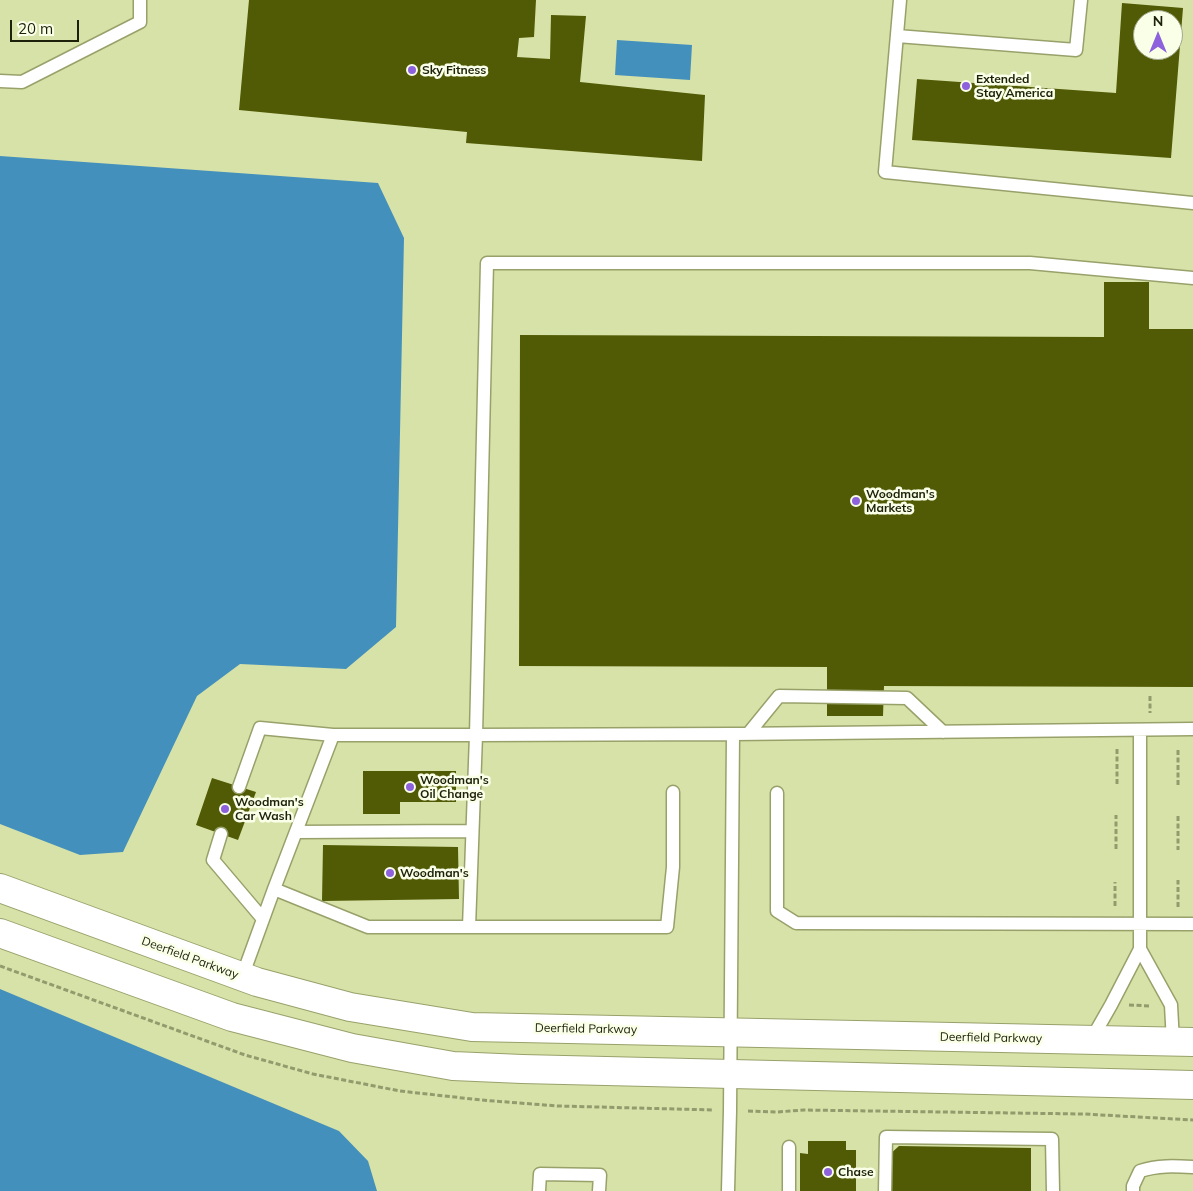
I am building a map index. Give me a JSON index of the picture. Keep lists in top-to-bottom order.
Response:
{
  "streets": {
    "main road": ["Deerfield Parkway"]
  },
  "places": [
    "Sky Fitness",
    "Extended Stay America",
    "Woodman's Markets",
    "Woodman's Oil Change",
    "Woodman's Car Wash",
    "Woodman's",
    "Chase"
  ],
  "scale_bar": "20 m",
  "north": "top"
}
